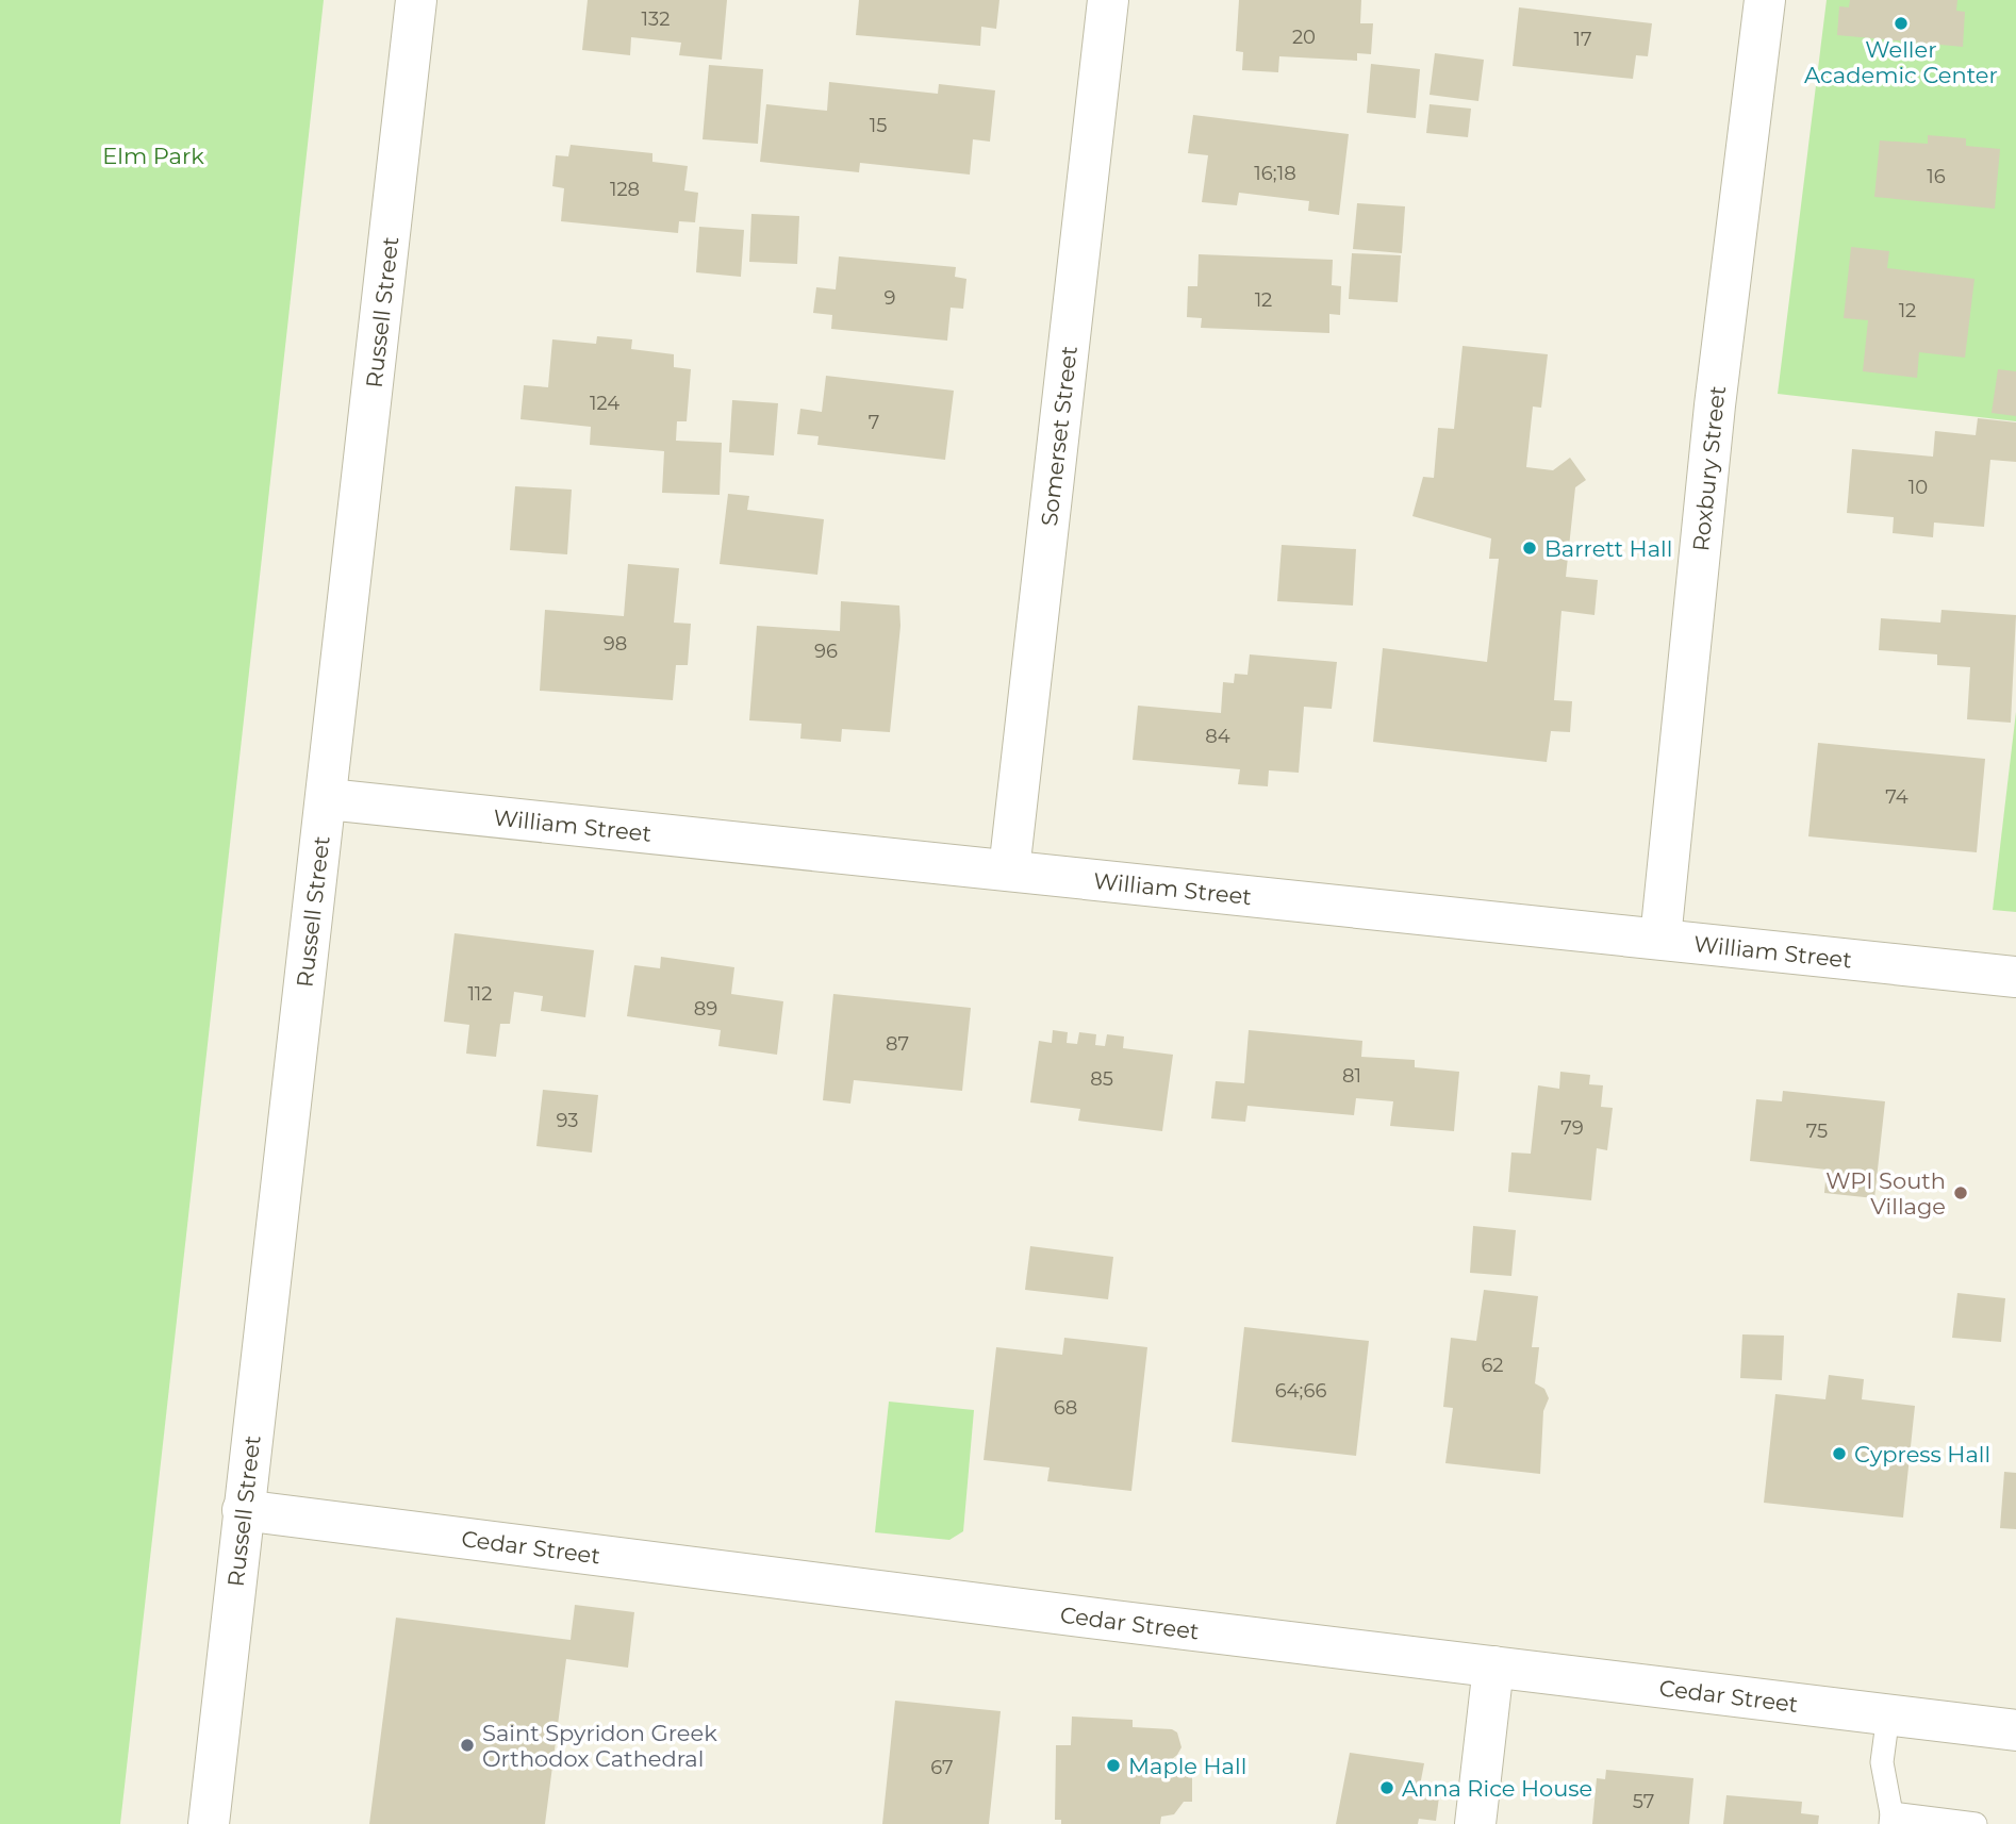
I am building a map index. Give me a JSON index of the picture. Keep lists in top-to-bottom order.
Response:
{
  "streets": {
    "street": [
      "Russell Street",
      "Somerset Street",
      "Roxbury Street",
      "William Street",
      "Cedar Street"
    ]
  },
  "crossings": [
    ["Russell Street", "William Street"],
    ["Russell Street", "Cedar Street"],
    ["Somerset Street", "William Street"],
    ["Roxbury Street", "William Street"]
  ],
  "parks": ["Elm Park"],
  "places": [
    "Weller Academic Center",
    "Barrett Hall",
    "WPI South Village",
    "Cypress Hall",
    "Saint Spyridon Greek Orthodox Cathedral",
    "Maple Hall",
    "Anna Rice House"
  ],
  "house_numbers": [
    "132",
    "20",
    "17",
    "15",
    "16;18",
    "16",
    "128",
    "9",
    "12",
    "12",
    "124",
    "7",
    "10",
    "98",
    "96",
    "84",
    "74",
    "112",
    "89",
    "87",
    "81",
    "85",
    "93",
    "79",
    "75",
    "62",
    "64;66",
    "68",
    "67",
    "57"
  ]
}
